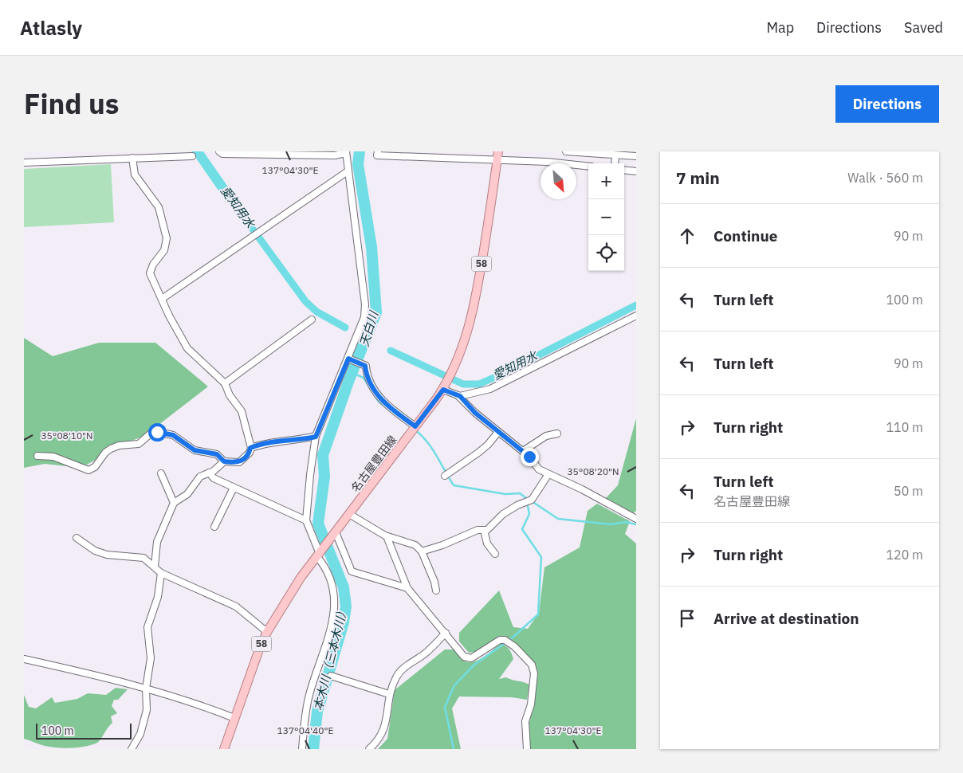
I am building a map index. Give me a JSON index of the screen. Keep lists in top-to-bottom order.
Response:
{
  "streets": {
    "main road": ["58", "名古屋豊田線"]
  },
  "water": ["愛知用水", "天白川", "本木川（三本木川）"],
  "scale_bar": "100 m",
  "north": "bottom right",
  "page": {
    "header": "Atlasly",
    "nav": ["Map", "Directions", "Saved"],
    "title": "Find us",
    "buttons": "Directions",
    "heading": ["7 min", "Walk · 560 m"],
    "map_buttons": ["+", "−"],
    "list": [
      ["Continue", "90 m"],
      ["Turn left", "100 m"],
      ["Turn left", "90 m"],
      ["Turn right", "110 m"],
      ["Turn left", "名古屋豊田線", "50 m"],
      ["Turn right", "120 m"],
      "Arrive at destination"
    ],
    "scale": "100 m"
  },
  "coordinates": [
    "137°04'30\"E",
    "35°08'10\"N",
    "35°08'20\"N",
    "137°04'40\"E"
  ]
}
